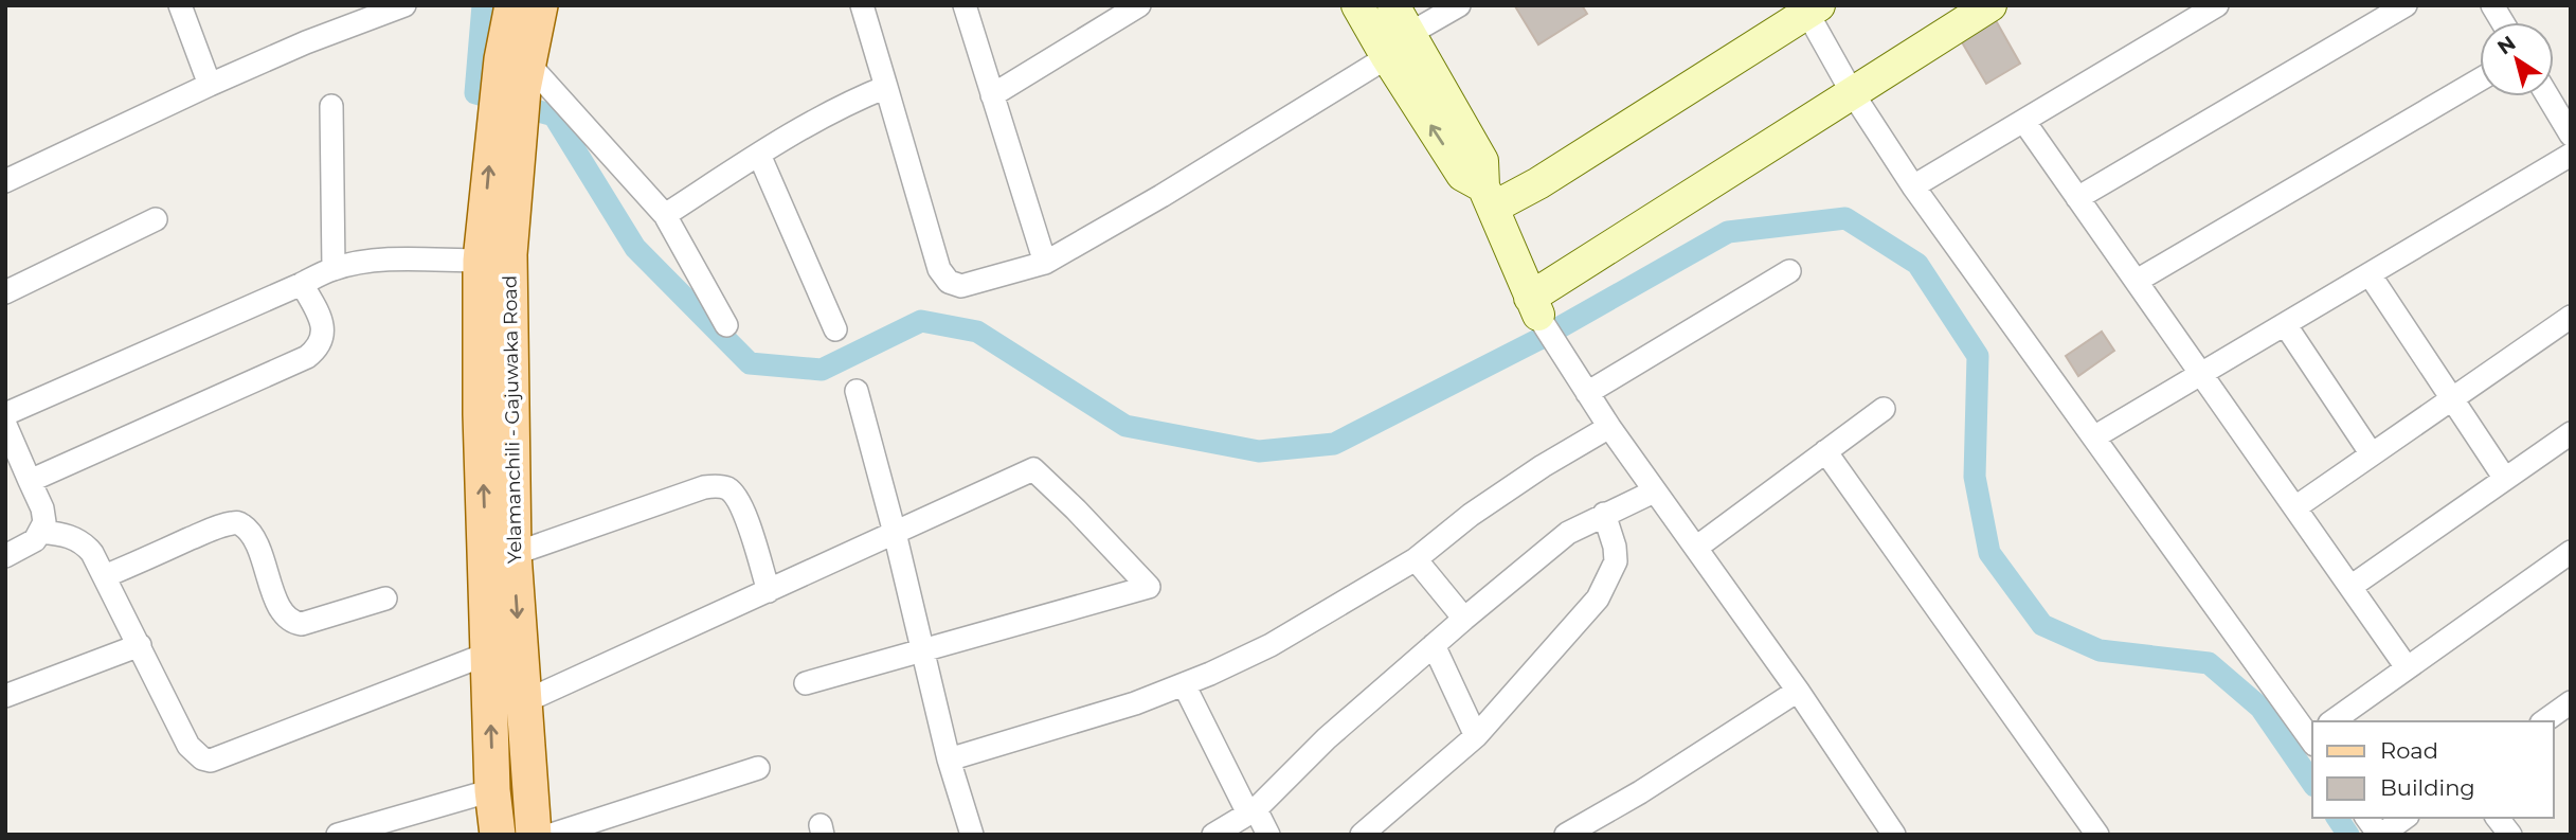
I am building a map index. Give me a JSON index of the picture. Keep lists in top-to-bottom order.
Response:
{
  "streets": {
    "main road": ["Yelamanchili - Gajuwaka Road"]
  },
  "legend": ["Road", "Building"],
  "north": "top left"
}
